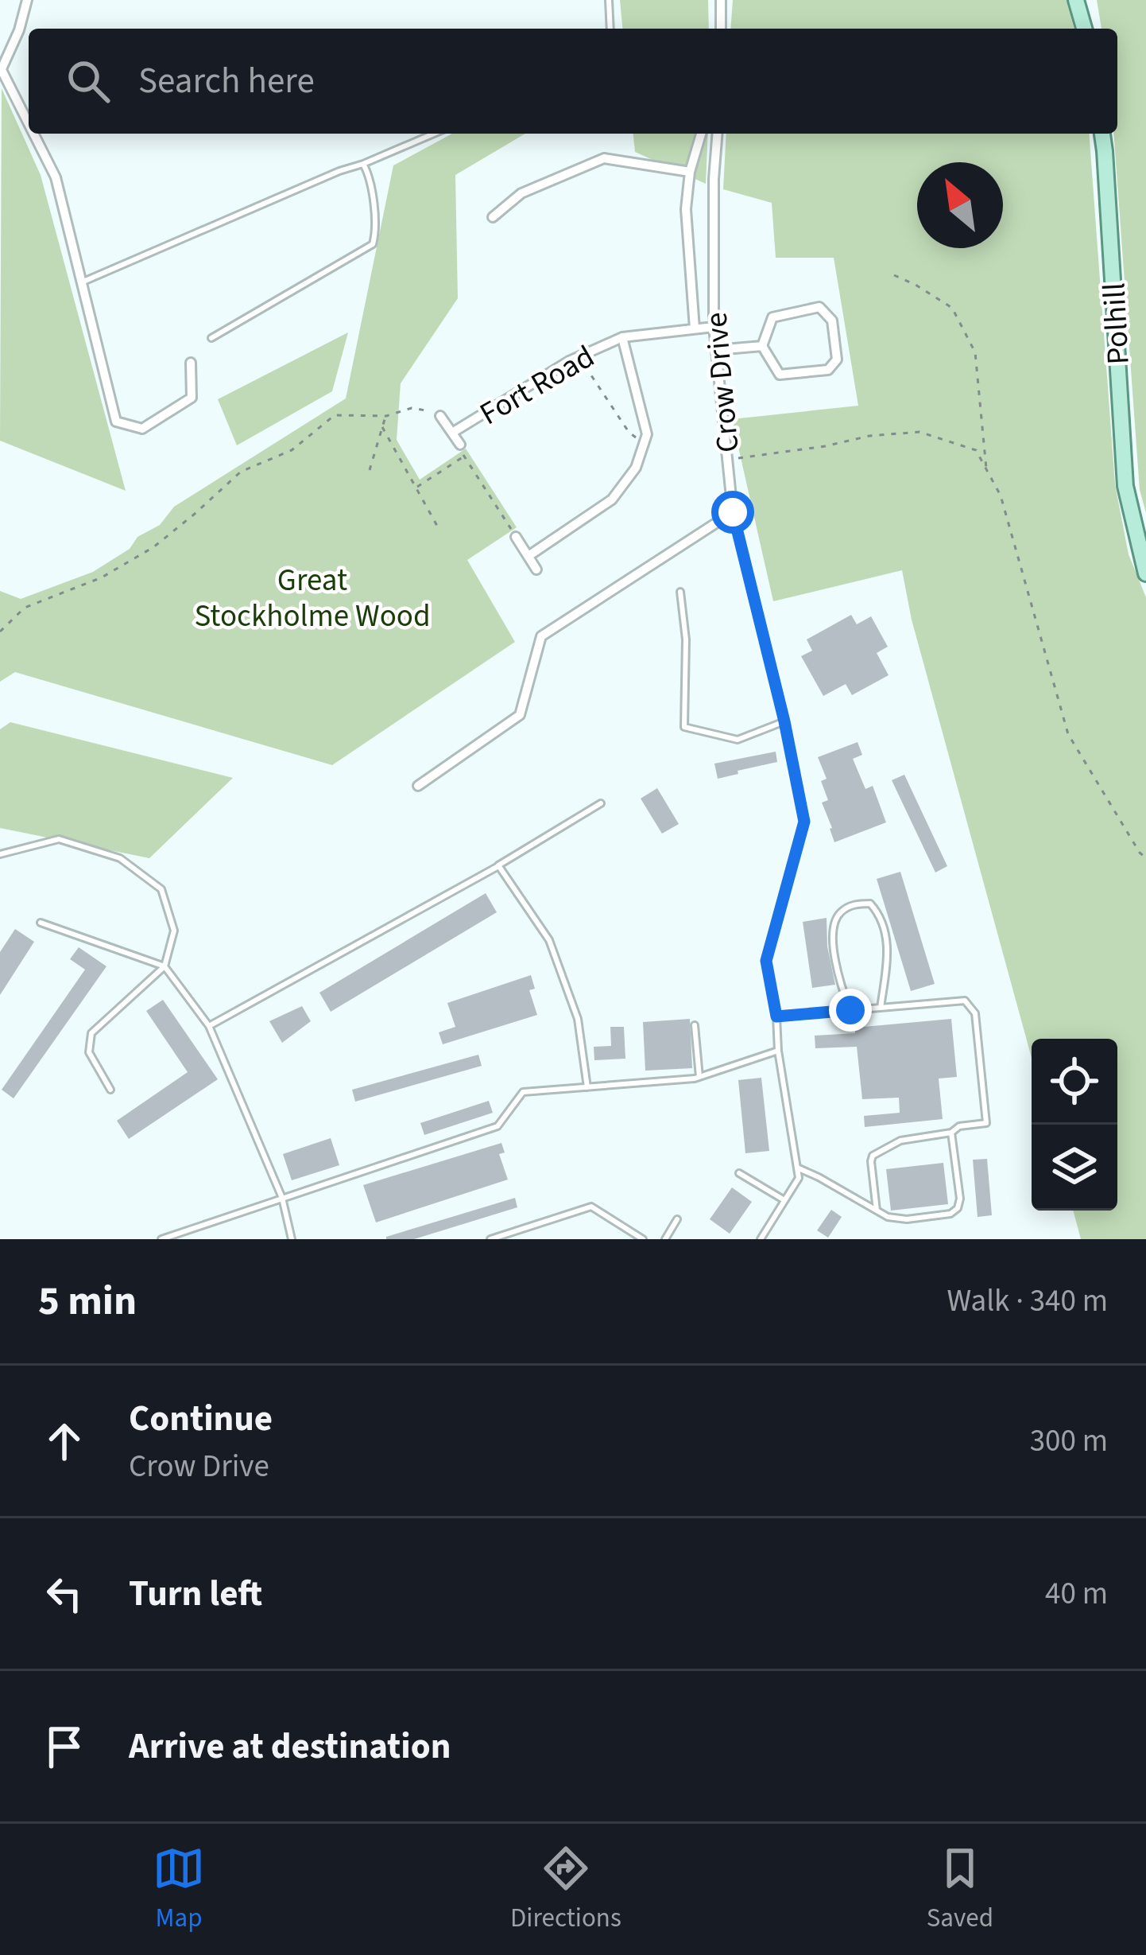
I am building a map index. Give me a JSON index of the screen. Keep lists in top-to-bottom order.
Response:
{
  "streets": {
    "main road": ["Polhill"],
    "street": ["Crow Drive", "Fort Road"]
  },
  "crossings": [
    ["Crow Drive", "Fort Road"]
  ],
  "parks": ["Great Stockholme Wood"],
  "north": "top left",
  "page": {
    "search": "Search here",
    "heading": ["5 min", "Walk · 340 m"],
    "list": [
      ["Continue", "Crow Drive", "300 m"],
      ["Turn left", "40 m"],
      "Arrive at destination"
    ],
    "nav": ["Map", "Directions", "Saved"]
  }
}
